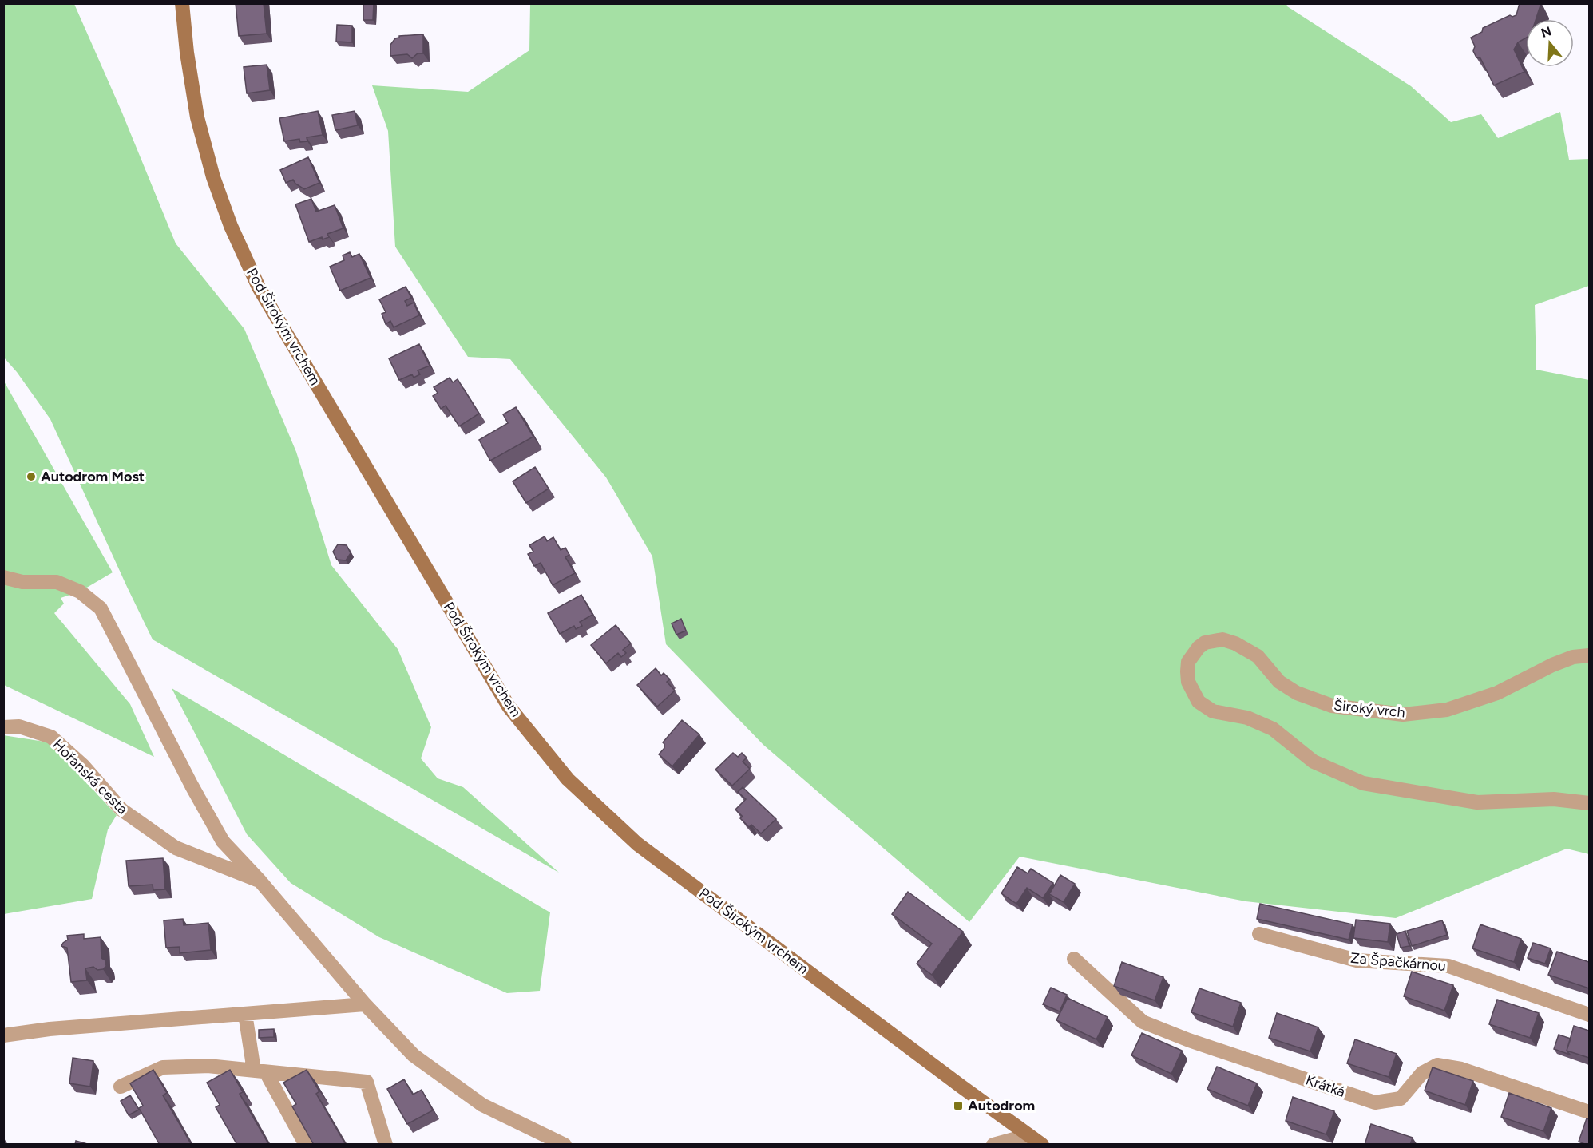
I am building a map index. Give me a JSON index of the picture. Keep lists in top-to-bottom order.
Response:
{
  "streets": {
    "street": [
      "Pod Širokým vrchem",
      "Široký vrch",
      "Hořanská cesta",
      "Za Špačkárnou",
      "Krátká"
    ]
  },
  "places": {
    "other": ["Autodrom Most"],
    "transit": ["Autodrom"]
  },
  "north": "top"
}
